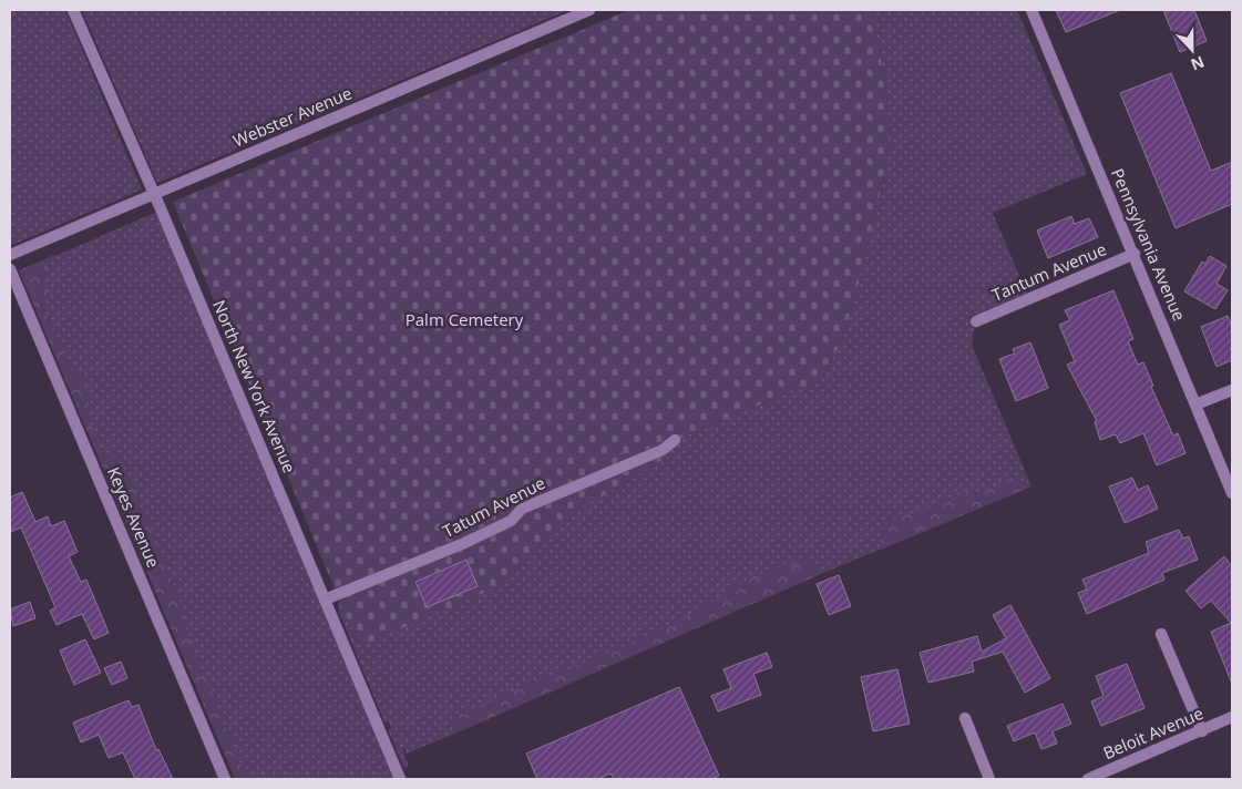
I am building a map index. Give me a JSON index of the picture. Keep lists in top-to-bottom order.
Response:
{
  "streets": {
    "street": [
      "Webster Avenue",
      "Pennsylvania Avenue",
      "Tantum Avenue",
      "North New York Avenue",
      "Tatum Avenue",
      "Keyes Avenue",
      "Beloit Avenue"
    ]
  },
  "crossings": [
    ["Webster Avenue", "North New York Avenue"],
    ["Pennsylvania Avenue", "Tantum Avenue"],
    ["North New York Avenue", "Tatum Avenue"]
  ],
  "parks": ["Palm Cemetery"],
  "north": "bottom"
}
